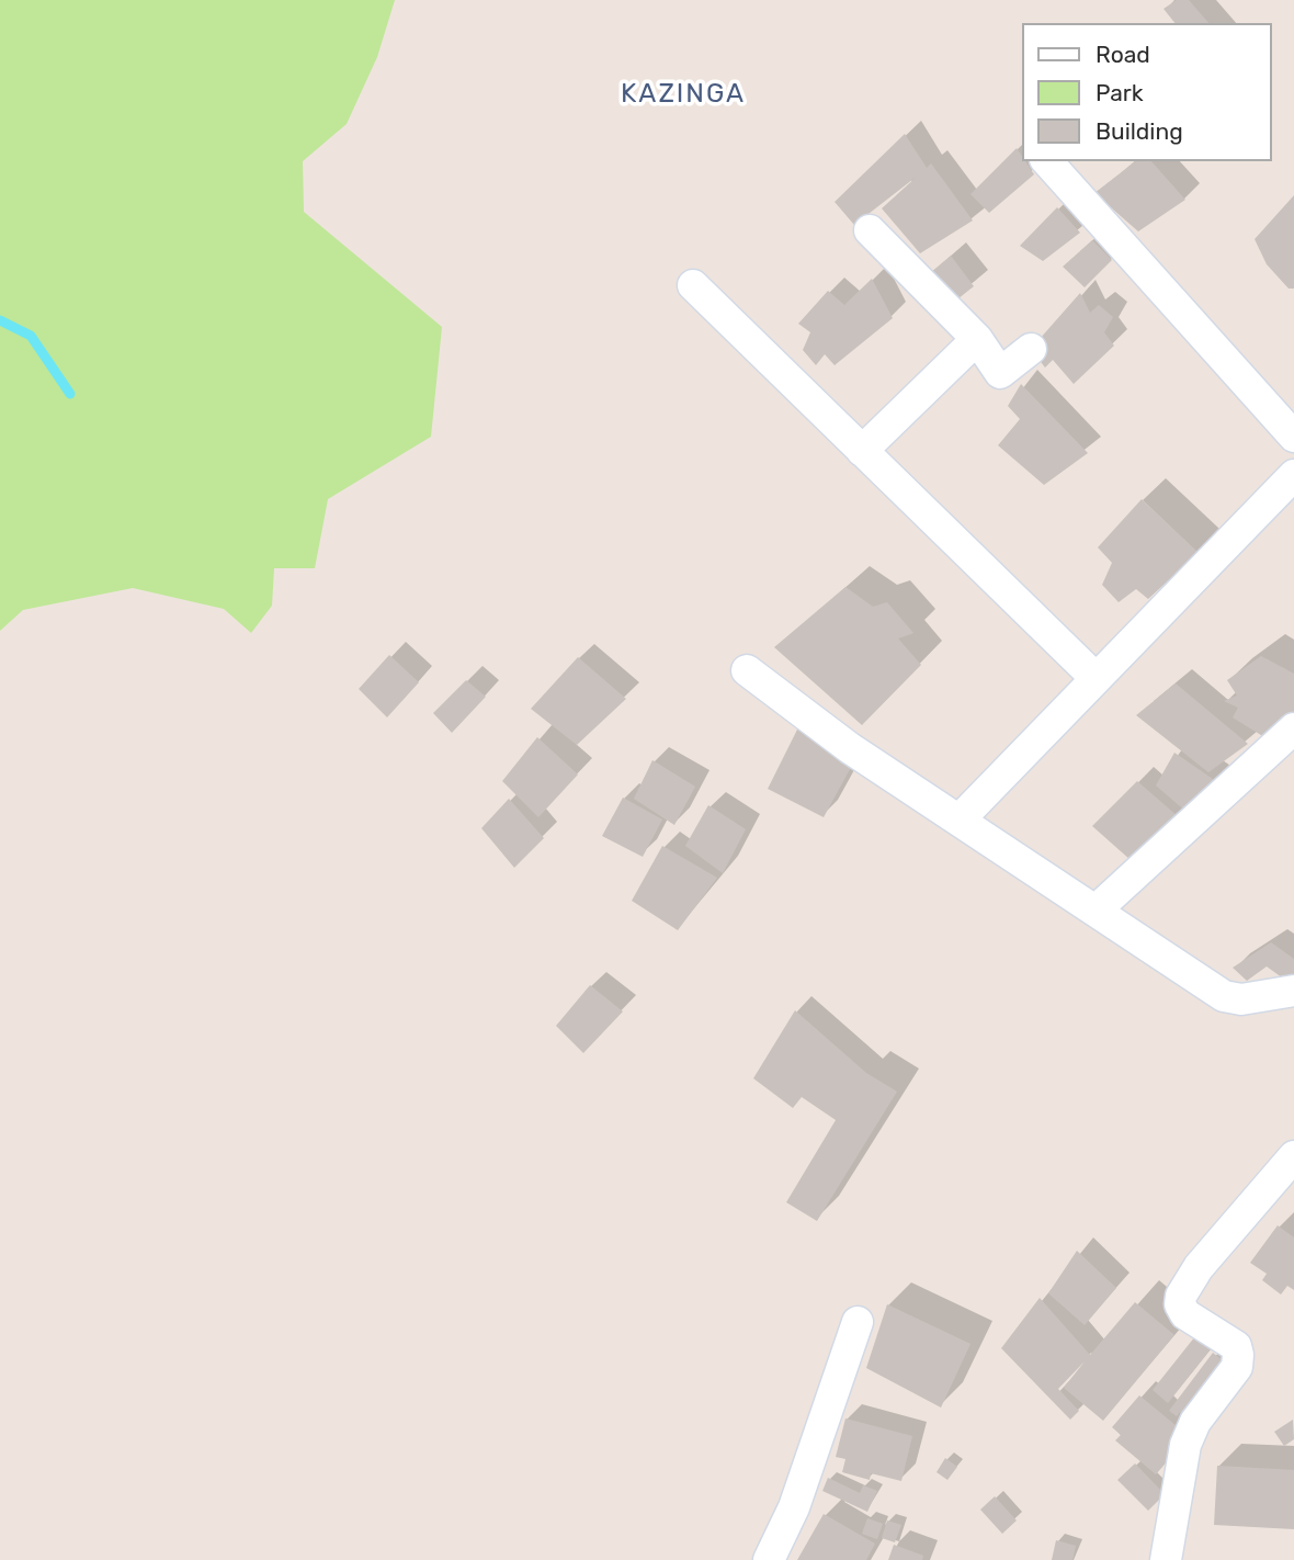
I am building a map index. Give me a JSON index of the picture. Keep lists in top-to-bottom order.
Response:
{
  "districts": ["KAZINGA"],
  "legend": ["Road", "Park", "Building"]
}
